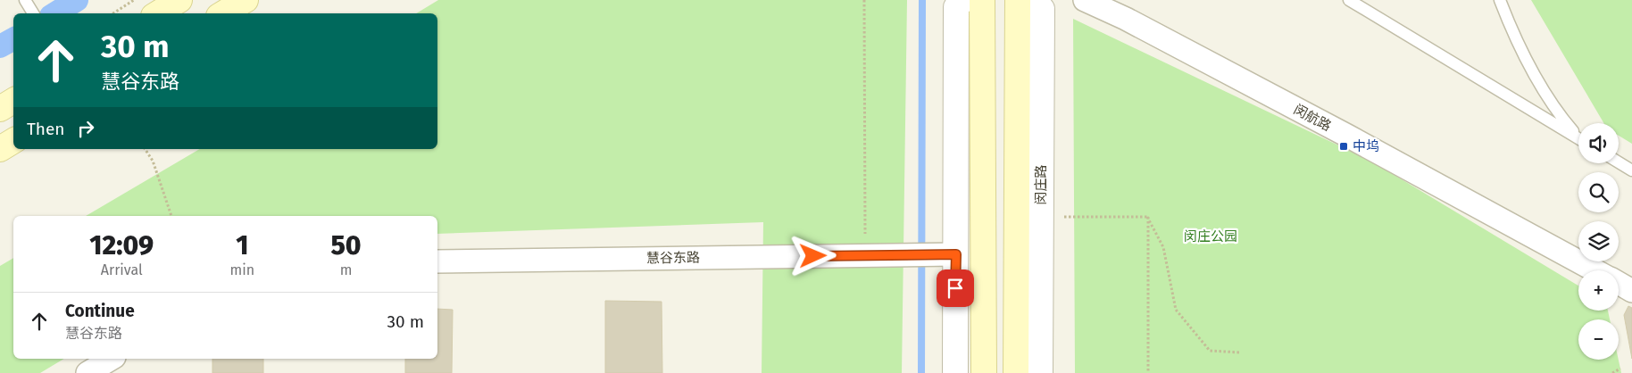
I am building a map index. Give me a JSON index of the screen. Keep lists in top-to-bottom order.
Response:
{
  "streets": {
    "main road": ["闵庄路"],
    "street": ["闵航路", "慧谷东路"]
  },
  "parks": ["闵庄公园"],
  "places": {
    "transit": ["中坞"]
  },
  "page": {
    "turn": ["30 m", "慧谷东路"],
    "then": "Then",
    "map_buttons": ["+", "−"],
    "eta": [
      "12:09",
      "Arrival",
      "1",
      "min",
      "50",
      "m"
    ],
    "list": [
      {
        "name": "Continue",
        "note": "慧谷东路",
        "value": "30 m"
      }
    ]
  }
}
